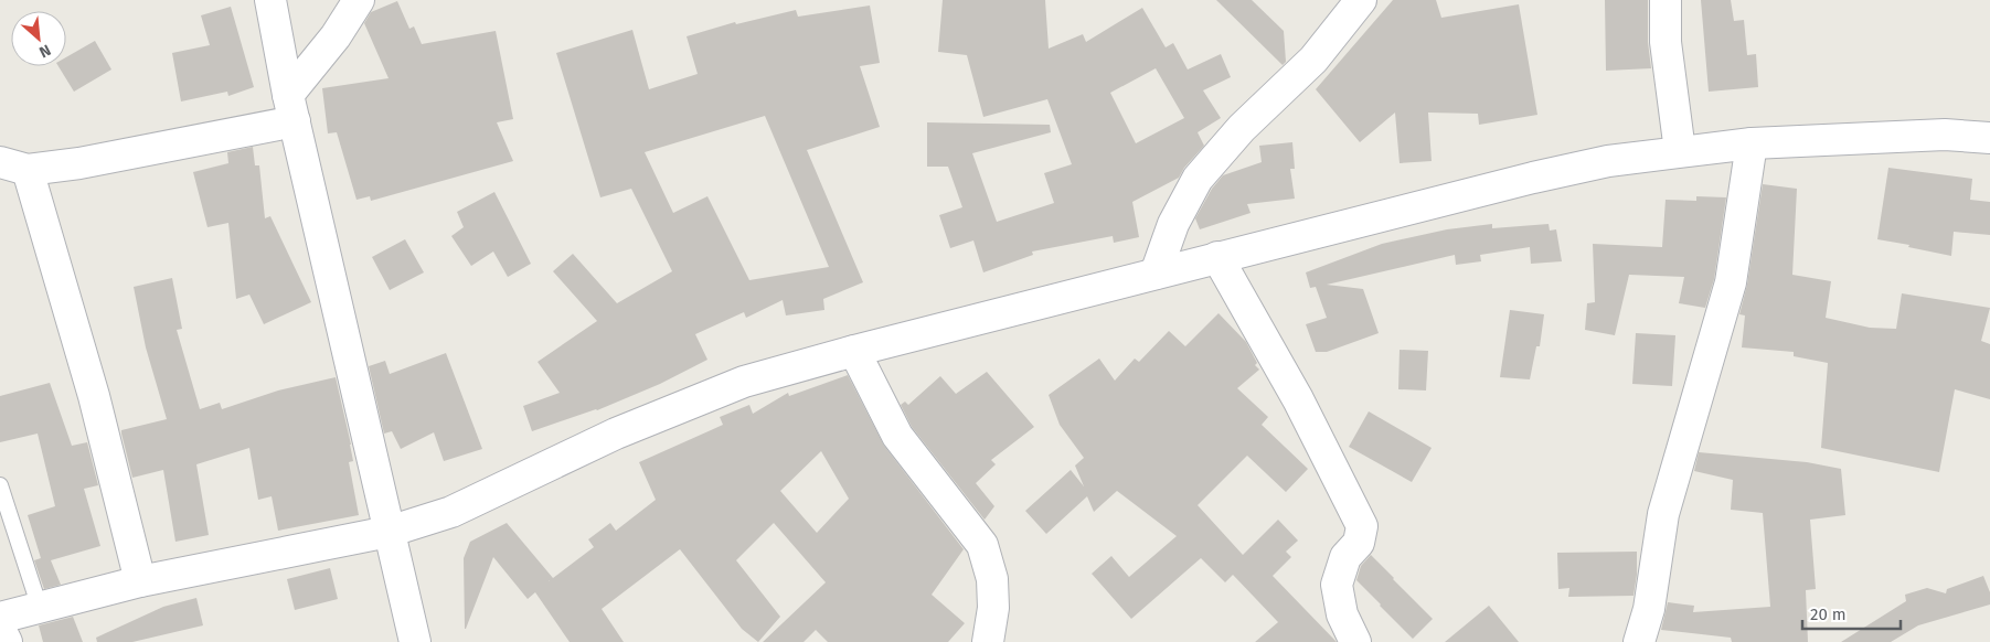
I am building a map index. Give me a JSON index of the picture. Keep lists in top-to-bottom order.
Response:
{
  "scale_bar": "20 m",
  "north": "bottom right"
}
